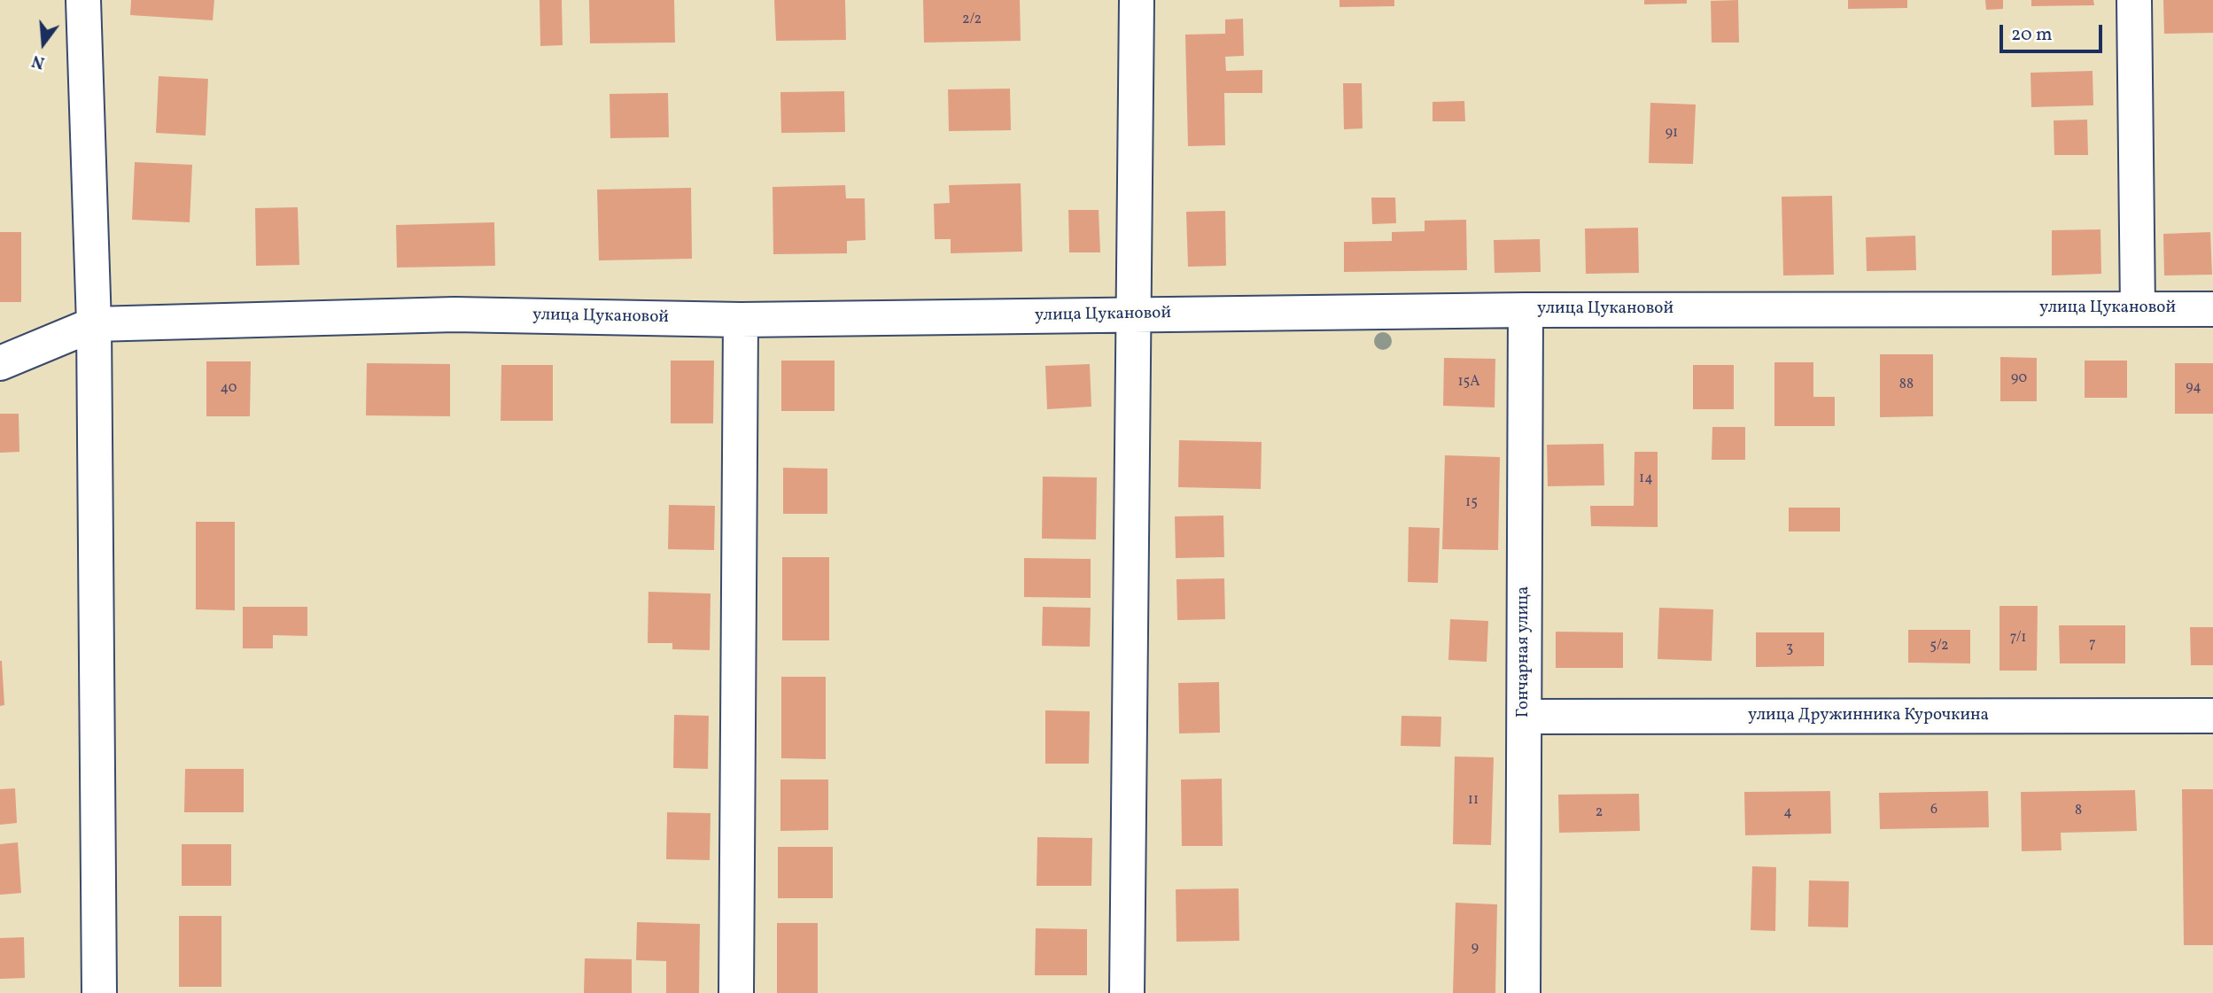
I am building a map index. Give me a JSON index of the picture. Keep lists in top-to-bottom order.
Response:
{
  "streets": {
    "street": ["улица Цукановой", "Гончарная улица", "улица Дружинника Курочкина"]
  },
  "crossings": [
    ["улица Цукановой", "Гончарная улица"],
    ["Гончарная улица", "улица Дружинника Курочкина"]
  ],
  "house_numbers": [
    "2/2",
    "91",
    "90",
    "15А",
    "88",
    "94",
    "40",
    "14",
    "15",
    "7/1",
    "7",
    "5/2",
    "3",
    "11",
    "6",
    "8",
    "2",
    "4",
    "9"
  ],
  "scale_bar": "20 m",
  "north": "bottom"
}
